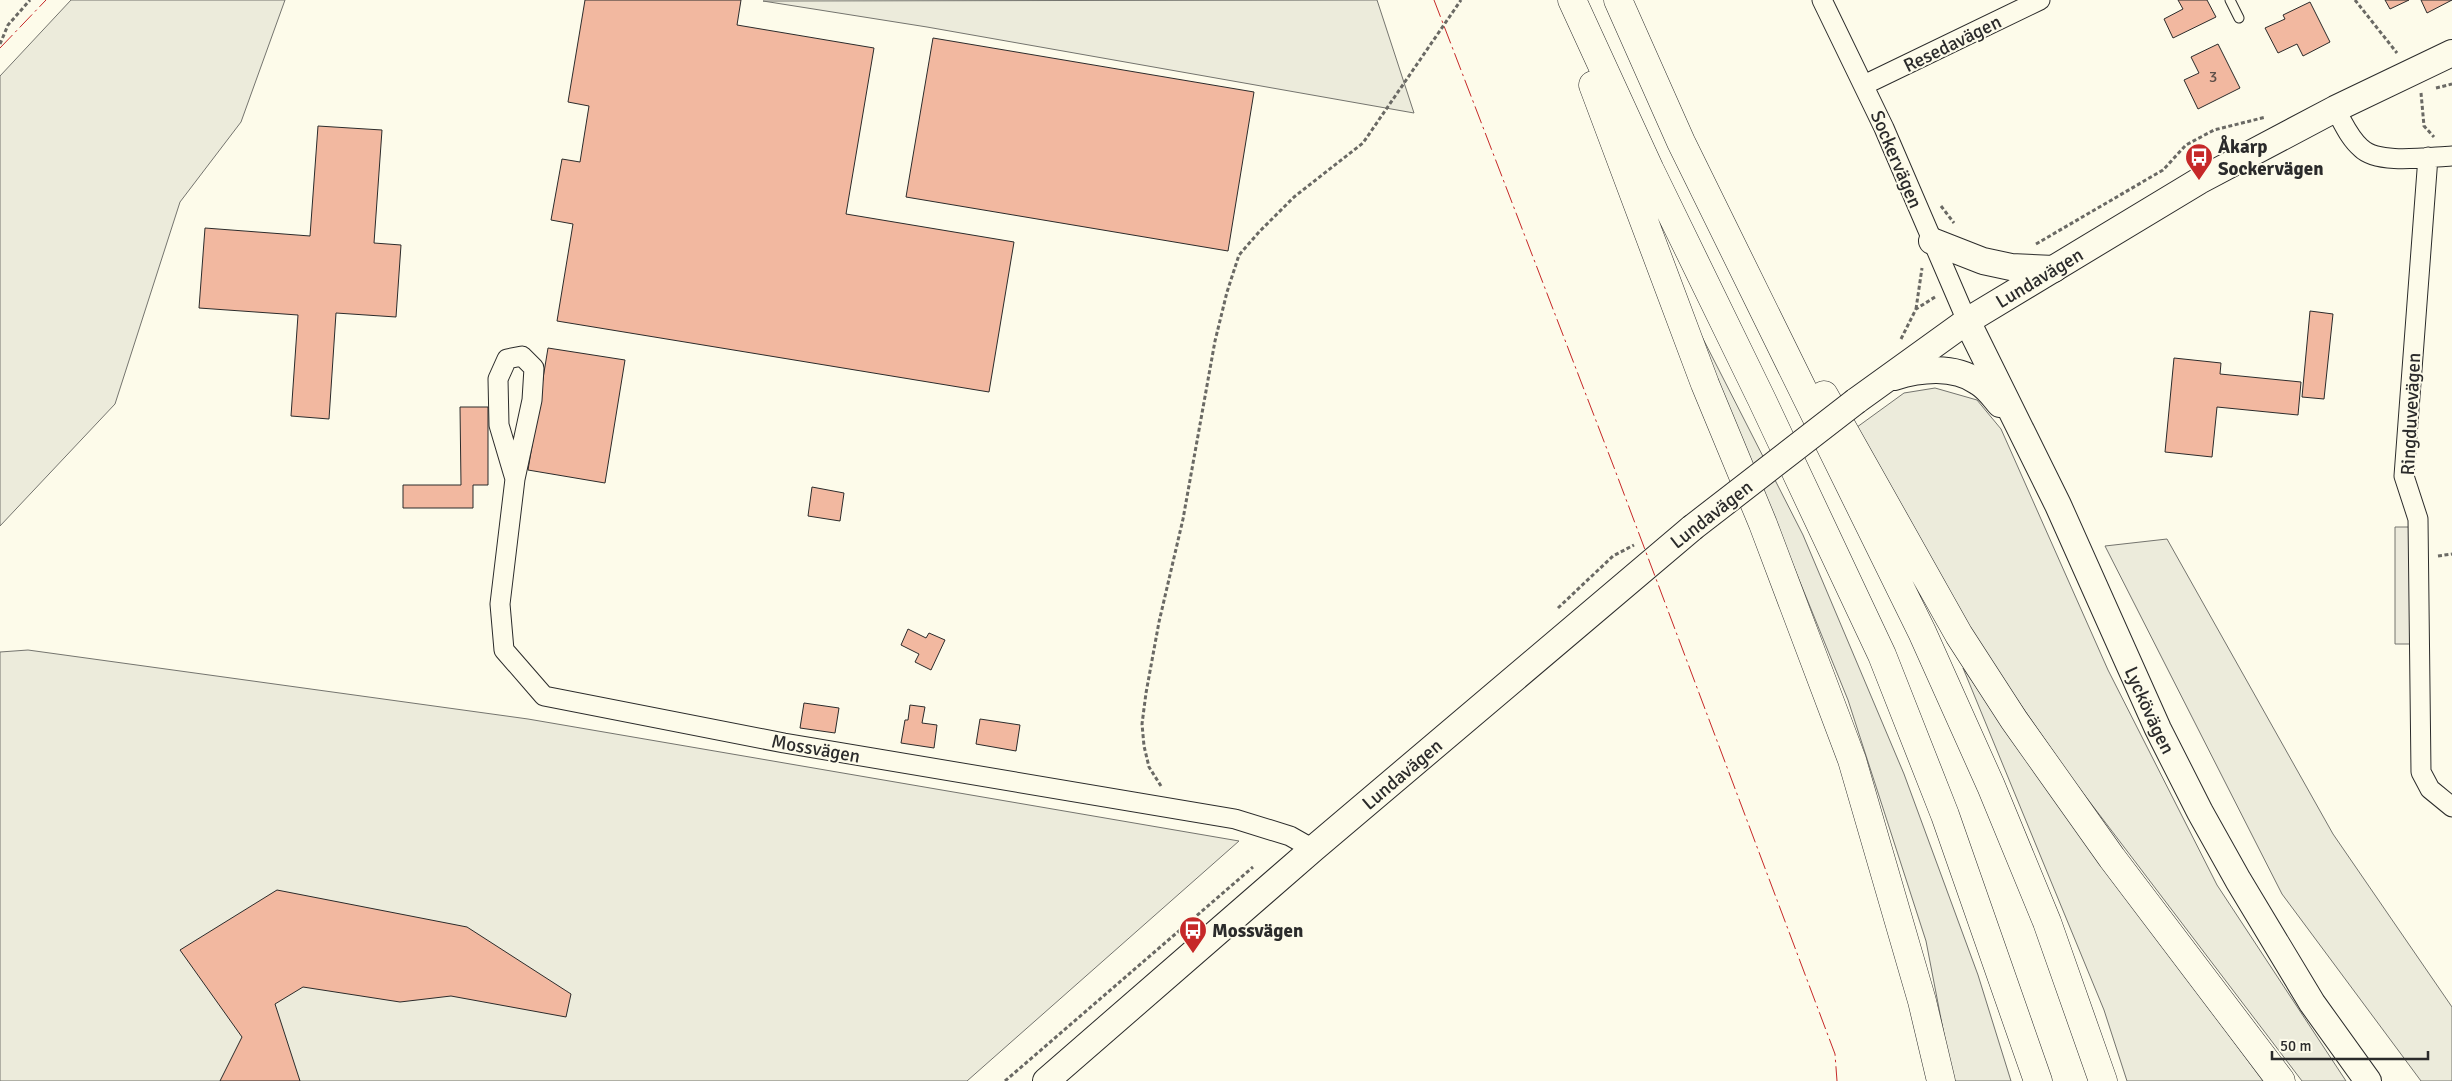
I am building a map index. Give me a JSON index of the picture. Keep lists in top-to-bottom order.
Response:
{
  "streets": {
    "main road": ["Lundavägen", "Lyckövägen"],
    "street": [
      "Resedavägen",
      "Sockervägen",
      "Ringduvevägen",
      "Mossvägen"
    ]
  },
  "crossings": [
    ["Resedavägen", "Sockervägen"],
    ["Sockervägen", "Lundavägen"],
    ["Sockervägen", "Lyckövägen"],
    ["Lundavägen", "Lyckövägen"],
    ["Lundavägen", "Mossvägen"]
  ],
  "places": {
    "bus stop": ["Åkarp Sockervägen", "Mossvägen"]
  },
  "house_numbers": ["3"],
  "scale_bar": "50 m"
}
